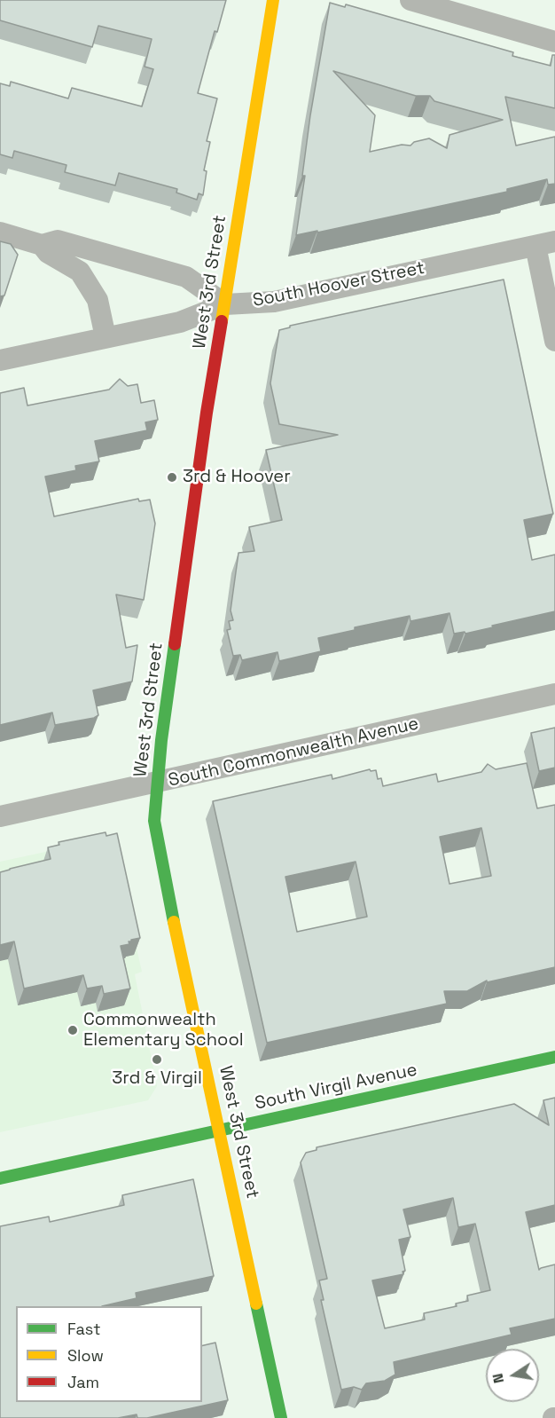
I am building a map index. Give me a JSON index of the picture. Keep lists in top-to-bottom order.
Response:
{
  "streets": {
    "main road": ["West 3rd Street", "South Virgil Avenue"],
    "street": ["South Hoover Street", "South Commonwealth Avenue"]
  },
  "crossings": [
    ["West 3rd Street", "South Hoover Street"],
    ["West 3rd Street", "South Commonwealth Avenue"],
    ["West 3rd Street", "South Virgil Avenue"]
  ],
  "places": ["3rd & Hoover", "Commonwealth Elementary School", "3rd & Virgil"],
  "legend": ["Fast", "Slow", "Jam"],
  "north": "left"
}
